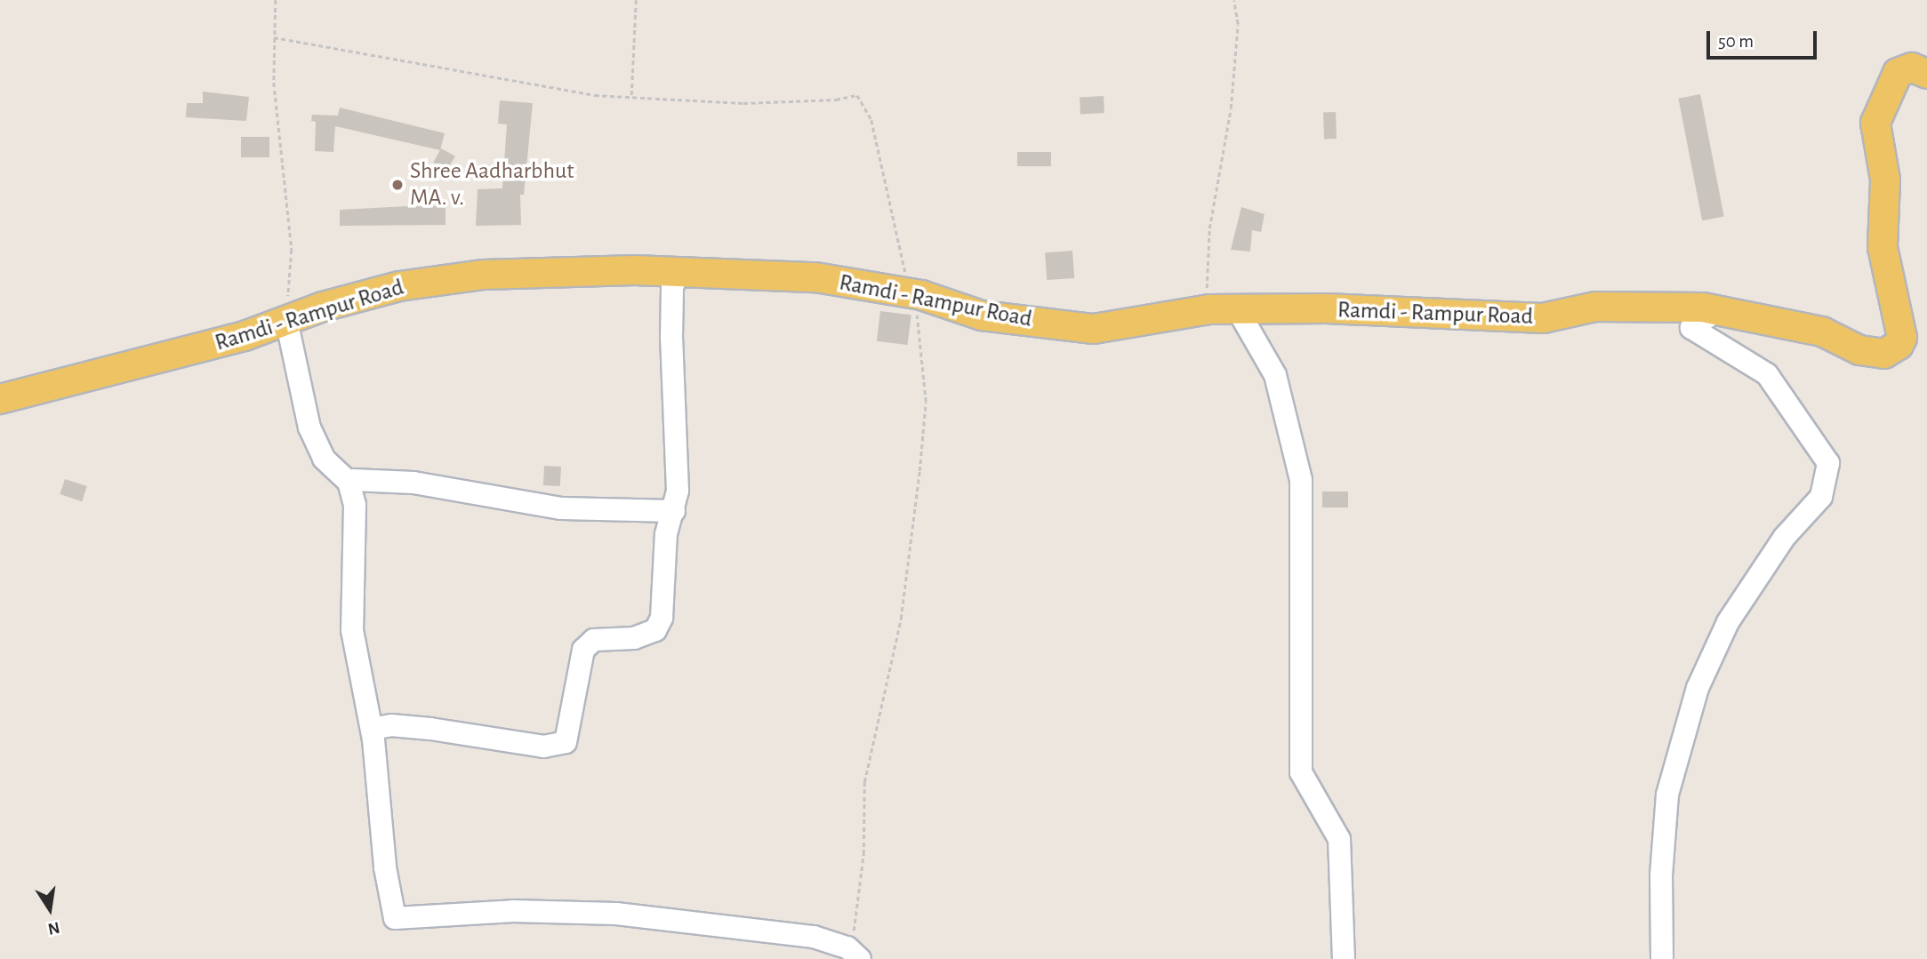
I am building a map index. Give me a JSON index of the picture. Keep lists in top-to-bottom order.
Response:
{
  "streets": {
    "main road": ["Ramdi - Rampur Road"]
  },
  "places": ["Shree Aadharbhut MA. v."],
  "scale_bar": "50 m",
  "north": "bottom"
}
